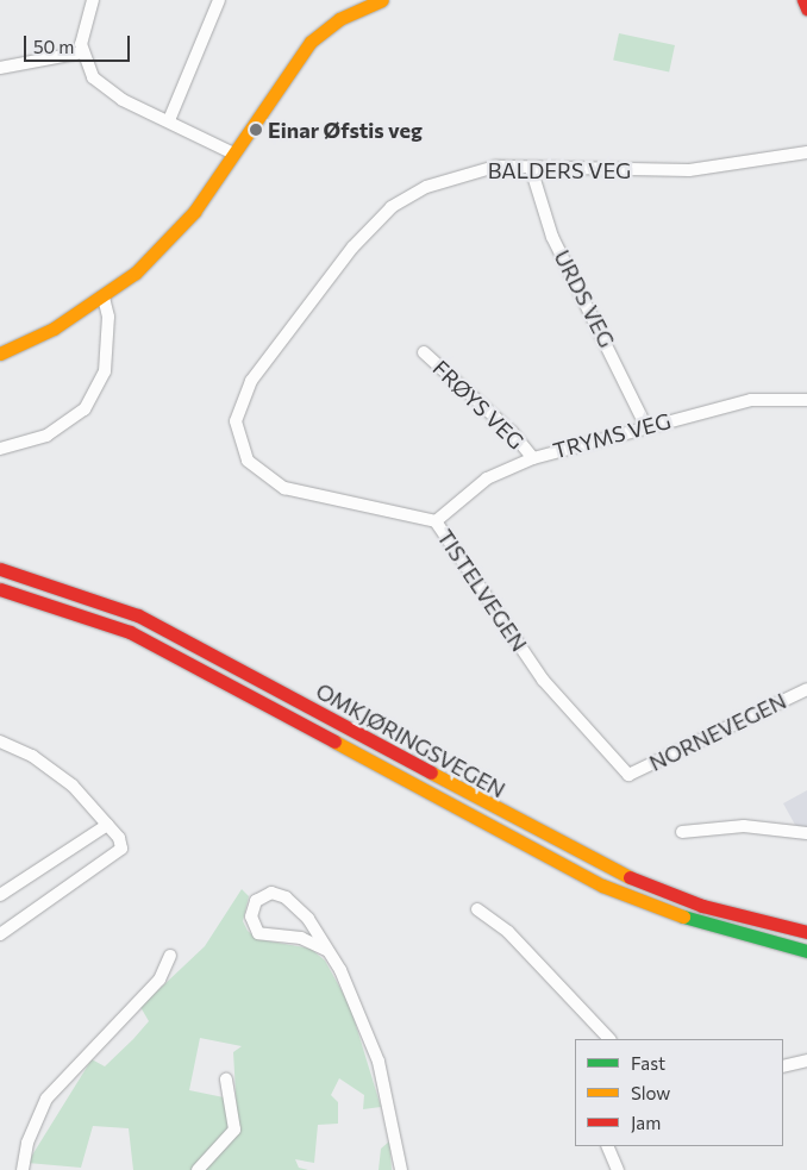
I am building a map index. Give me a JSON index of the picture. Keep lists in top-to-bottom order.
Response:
{
  "streets": {
    "main road": ["OMKJØRINGSVEGEN"],
    "street": [
      "BALDERS VEG",
      "URDS VEG",
      "FRØYS VEG",
      "TRYMS VEG",
      "TISTELVEGEN",
      "NORNEVEGEN"
    ]
  },
  "crossings": [
    ["BALDERS VEG", "URDS VEG"],
    ["BALDERS VEG", "TISTELVEGEN"],
    ["URDS VEG", "TRYMS VEG"],
    ["FRØYS VEG", "TRYMS VEG"],
    ["TRYMS VEG", "TISTELVEGEN"],
    ["TISTELVEGEN", "NORNEVEGEN"]
  ],
  "places": ["Einar Øfstis veg"],
  "legend": ["Fast", "Slow", "Jam"],
  "scale_bar": "50 m"
}
